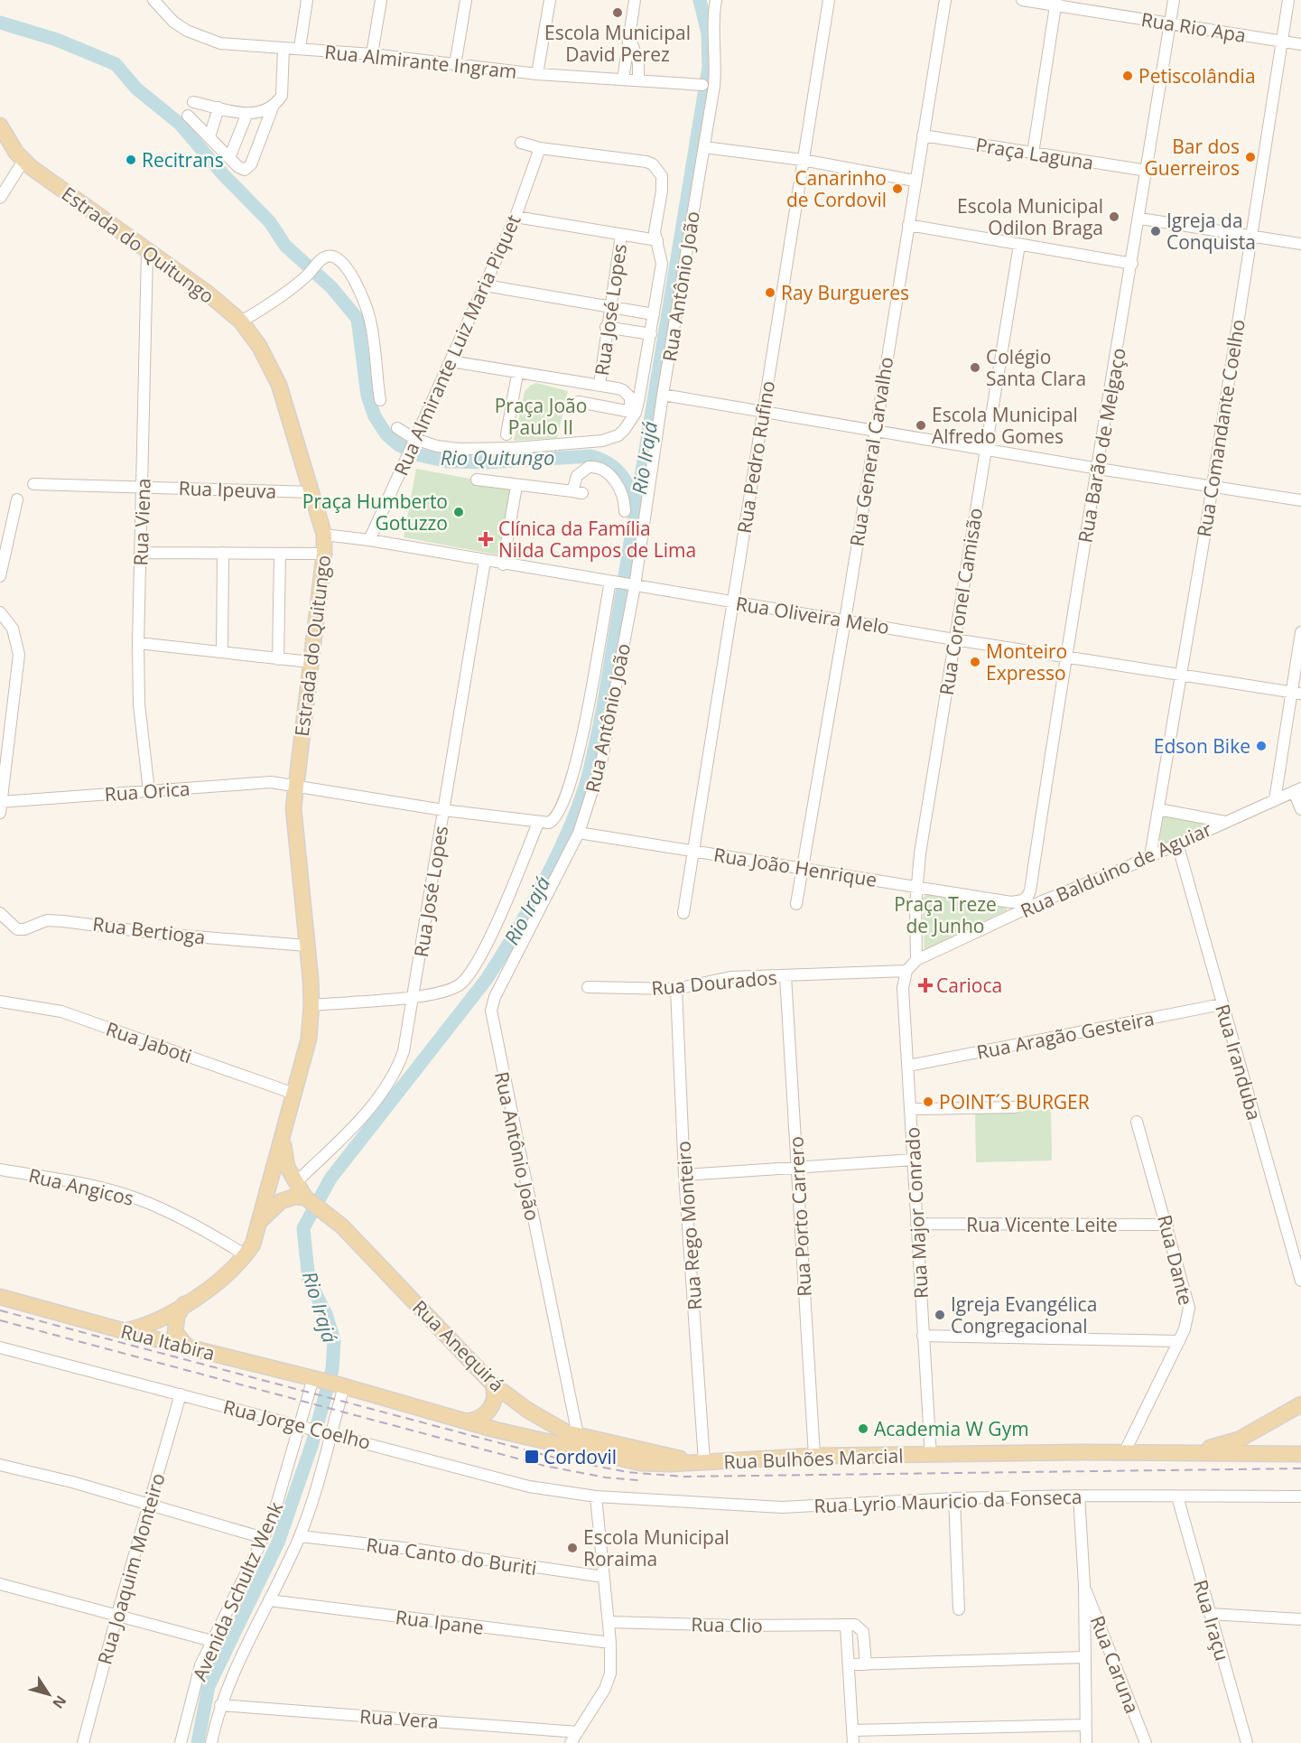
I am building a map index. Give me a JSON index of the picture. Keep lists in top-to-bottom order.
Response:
{
  "streets": {
    "main road": [
      "Estrada do Quitungo",
      "Rua Itabira",
      "Rua Anequirá",
      "Rua Bulhões Marcial"
    ],
    "street": [
      "Rua Rio Apa",
      "Rua Almirante Ingram",
      "Praça Laguna",
      "Rua Antônio João",
      "Rua José Lopes",
      "Rua Almirante Luiz Maria Piquet",
      "Rua Comandante Coelho",
      "Rua Barão de Melgaço",
      "Rua General Carvalho",
      "Rua Pedro Rufino",
      "Rua Ipeuva",
      "Rua Viena",
      "Rua Coronel Camisão",
      "Rua Oliveira Melo",
      "Rua Orica",
      "Rua João Henrique",
      "Rua Balduino de Aguiar",
      "Rua Bertioga",
      "Rua Dourados",
      "Rua Aragão Gesteira",
      "Rua Jaboti",
      "Rua Iranduba",
      "Rua Angicos",
      "Rua Major Conrado",
      "Rua Porto Carrero",
      "Rua Vicente Leite",
      "Rua Rego Monteiro",
      "Rua Dante",
      "Rua Jorge Coelho",
      "Rua Lyrio Mauricio da Fonseca",
      "Rua Canto do Buriti",
      "Rua Joaquim Monteiro",
      "Avenida Schultz Wenk",
      "Rua Iraçu",
      "Rua Ipane",
      "Rua Clio",
      "Rua Caruna",
      "Rua Vera"
    ]
  },
  "crossings": [
    ["Rua Rio Apa", "Rua Comandante Coelho"],
    ["Rua Rio Apa", "Rua Barão de Melgaço"],
    ["Praça Laguna", "Rua Barão de Melgaço"],
    ["Praça Laguna", "Rua General Carvalho"],
    ["Estrada do Quitungo", "Rua José Lopes"],
    ["Estrada do Quitungo", "Rua Ipeuva"],
    ["Estrada do Quitungo", "Rua Viena"],
    ["Estrada do Quitungo", "Rua Oliveira Melo"],
    ["Estrada do Quitungo", "Rua Orica"],
    ["Estrada do Quitungo", "Rua Bertioga"],
    ["Estrada do Quitungo", "Rua Jaboti"],
    ["Estrada do Quitungo", "Rua Angicos"],
    ["Estrada do Quitungo", "Rua Itabira"],
    ["Estrada do Quitungo", "Rua Anequirá"],
    ["Rua Antônio João", "Rua Almirante Luiz Maria Piquet"],
    ["Rua Antônio João", "Rua Oliveira Melo"],
    ["Rua Antônio João", "Rua João Henrique"],
    ["Rua Antônio João", "Rua Anequirá"],
    ["Rua José Lopes", "Rua Oliveira Melo"],
    ["Rua Almirante Luiz Maria Piquet", "Rua Oliveira Melo"],
    ["Rua Comandante Coelho", "Rua Oliveira Melo"],
    ["Rua Comandante Coelho", "Rua Balduino de Aguiar"],
    ["Rua Barão de Melgaço", "Rua Oliveira Melo"],
    ["Rua Barão de Melgaço", "Rua Balduino de Aguiar"],
    ["Rua General Carvalho", "Rua Oliveira Melo"],
    ["Rua General Carvalho", "Rua João Henrique"],
    ["Rua Pedro Rufino", "Rua Oliveira Melo"],
    ["Rua Pedro Rufino", "Rua João Henrique"],
    ["Rua Ipeuva", "Rua Viena"],
    ["Rua Viena", "Rua Orica"],
    ["Rua Coronel Camisão", "Rua Oliveira Melo"],
    ["Rua Coronel Camisão", "Rua João Henrique"],
    ["Rua Coronel Camisão", "Rua Balduino de Aguiar"],
    ["Rua Balduino de Aguiar", "Rua Dourados"],
    ["Rua Balduino de Aguiar", "Rua Iranduba"],
    ["Rua Balduino de Aguiar", "Rua Major Conrado"],
    ["Rua Dourados", "Rua Major Conrado"],
    ["Rua Dourados", "Rua Porto Carrero"],
    ["Rua Dourados", "Rua Rego Monteiro"],
    ["Rua Aragão Gesteira", "Rua Iranduba"],
    ["Rua Aragão Gesteira", "Rua Major Conrado"],
    ["Rua Major Conrado", "Rua Vicente Leite"],
    ["Rua Major Conrado", "Rua Bulhões Marcial"],
    ["Rua Porto Carrero", "Rua Bulhões Marcial"],
    ["Rua Vicente Leite", "Rua Dante"],
    ["Rua Rego Monteiro", "Rua Anequirá"],
    ["Rua Rego Monteiro", "Rua Bulhões Marcial"],
    ["Rua Dante", "Rua Bulhões Marcial"],
    ["Rua Itabira", "Rua Bulhões Marcial"],
    ["Rua Itabira", "Avenida Schultz Wenk"],
    ["Rua Anequirá", "Rua Bulhões Marcial"],
    ["Rua Jorge Coelho", "Rua Lyrio Mauricio da Fonseca"],
    ["Rua Jorge Coelho", "Rua Joaquim Monteiro"],
    ["Rua Jorge Coelho", "Avenida Schultz Wenk"],
    ["Rua Bulhões Marcial", "Avenida Schultz Wenk"],
    ["Rua Lyrio Mauricio da Fonseca", "Rua Iraçu"],
    ["Rua Canto do Buriti", "Avenida Schultz Wenk"],
    ["Avenida Schultz Wenk", "Rua Ipane"],
    ["Avenida Schultz Wenk", "Rua Vera"]
  ],
  "water": ["Rio Quitungo", "Rio Irajá"],
  "parks": ["Praça João Paulo II", "Praça Treze de Junho"],
  "places": {
    "other": [
      "Escola Municipal David Perez",
      "Petiscolândia",
      "Bar dos Guerreiros",
      "Recitrans",
      "Canarinho de Cordovil",
      "Escola Municipal Odilon Braga",
      "Igreja da Conquista",
      "Ray Burgueres",
      "Colégio Santa Clara",
      "Escola Municipal Alfredo Gomes",
      "Praça Humberto Gotuzzo",
      "Monteiro Expresso",
      "Edson Bike",
      "POINT´S BURGER",
      "Igreja Evangélica Congregacional",
      "Academia W Gym",
      "Escola Municipal Roraima"
    ],
    "health": ["Clínica da Família Nilda Campos de Lima", "Carioca"],
    "transit": ["Cordovil"]
  },
  "north": "bottom right"
}
